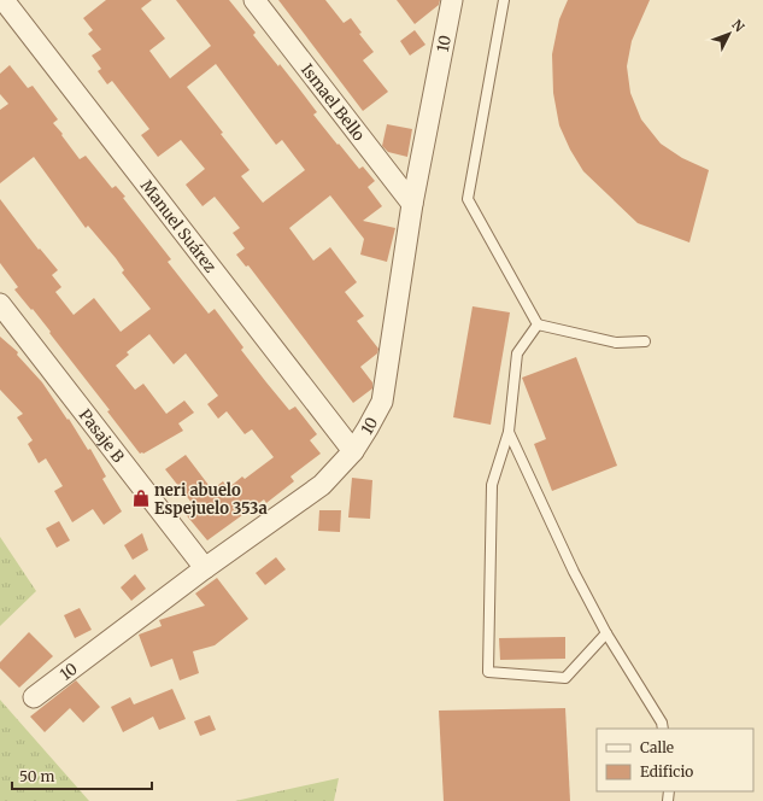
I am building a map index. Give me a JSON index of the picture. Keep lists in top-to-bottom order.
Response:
{
  "streets": {
    "street": [
      "10",
      "Ismael Bello",
      "Manuel Suárez",
      "Pasaje B"
    ]
  },
  "crossings": [
    ["10", "Ismael Bello"],
    ["10", "Manuel Suárez"],
    ["10", "Pasaje B"]
  ],
  "places": {
    "shop": ["neri abuelo Espejuelo 353a"]
  },
  "legend": ["Calle", "Edificio"],
  "scale_bar": "50 m",
  "north": "top right"
}
